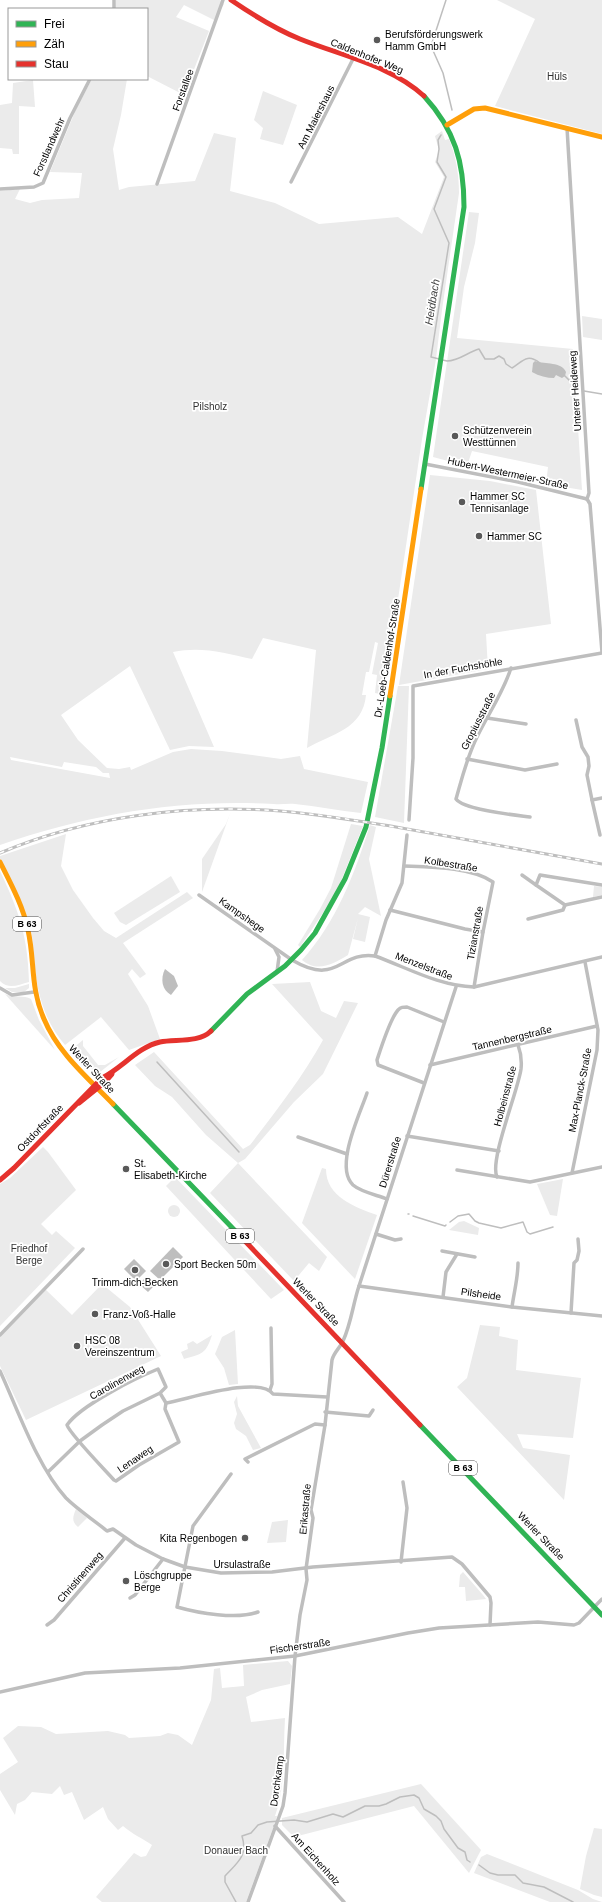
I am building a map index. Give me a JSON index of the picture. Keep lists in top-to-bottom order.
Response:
{
  "streets": {
    "main road": [
      "Caldenhofer Weg",
      "Dr.-Loeb-Caldenhof-Straße",
      "B 63",
      "Werler Straße",
      "Ostdorfstraße"
    ],
    "street": [
      "Forstallee",
      "Am Maiershaus",
      "Forstlandwehr",
      "Unterer Heideweg",
      "Hubert-Westermeier-Straße",
      "In der Fuchshöhle",
      "Gropiusstraße",
      "Kolbestraße",
      "Kampshege",
      "Tizianstraße",
      "Menzelstraße",
      "Tannenbergstraße",
      "Max-Planck-Straße",
      "Holbeinstraße",
      "Dürerstraße",
      "Pilsheide",
      "Carolinenweg",
      "Lenaweg",
      "Erikastraße",
      "Ursulastraße",
      "Christinenweg",
      "Fischerstraße",
      "Dorchkamp",
      "Am Eichenholz"
    ]
  },
  "crossings": [
    ["Caldenhofer Weg", "Am Maiershaus"],
    ["Caldenhofer Weg", "Dr.-Loeb-Caldenhof-Straße"],
    ["Unterer Heideweg", "Hubert-Westermeier-Straße"],
    ["Unterer Heideweg", "In der Fuchshöhle"],
    ["Hubert-Westermeier-Straße", "Dr.-Loeb-Caldenhof-Straße"],
    ["Dr.-Loeb-Caldenhof-Straße", "Kampshege"],
    ["Dr.-Loeb-Caldenhof-Straße", "Menzelstraße"],
    ["Dr.-Loeb-Caldenhof-Straße", "Werler Straße"],
    ["Dr.-Loeb-Caldenhof-Straße", "Ostdorfstraße"],
    ["In der Fuchshöhle", "Gropiusstraße"],
    ["Kolbestraße", "Tizianstraße"],
    ["Kampshege", "Menzelstraße"],
    ["Tizianstraße", "Menzelstraße"],
    ["Menzelstraße", "Max-Planck-Straße"],
    ["Menzelstraße", "Dürerstraße"],
    ["Tannenbergstraße", "Max-Planck-Straße"],
    ["Tannenbergstraße", "Holbeinstraße"],
    ["Tannenbergstraße", "Dürerstraße"],
    ["Werler Straße", "Ostdorfstraße"],
    ["Werler Straße", "Dürerstraße"],
    ["Werler Straße", "Erikastraße"],
    ["Werler Straße", "Fischerstraße"],
    ["Dürerstraße", "Pilsheide"],
    ["Dürerstraße", "Erikastraße"],
    ["Carolinenweg", "Lenaweg"],
    ["Erikastraße", "Ursulastraße"],
    ["Erikastraße", "Fischerstraße"],
    ["Erikastraße", "Dorchkamp"],
    ["Ursulastraße", "Christinenweg"],
    ["Ursulastraße", "Fischerstraße"],
    ["Fischerstraße", "Dorchkamp"],
    ["Dorchkamp", "Am Eichenholz"]
  ],
  "water": ["Heidbach"],
  "parks": [
    "Hüls",
    "Pilsholz",
    "Friedhof Berge",
    "Donauer Bach"
  ],
  "places": [
    "Berufsförderungswerk Hamm GmbH",
    "Schützenverein Westtünnen",
    "Hammer SC Tennisanlage",
    "Hammer SC",
    "St. Elisabeth-Kirche",
    "Sport Becken 50m",
    "Trimm-dich-Becken",
    "Franz-Voß-Halle",
    "HSC 08 Vereinszentrum",
    "Kita Regenbogen",
    "Löschgruppe Berge"
  ],
  "legend": ["Frei", "Zäh", "Stau"]
}
